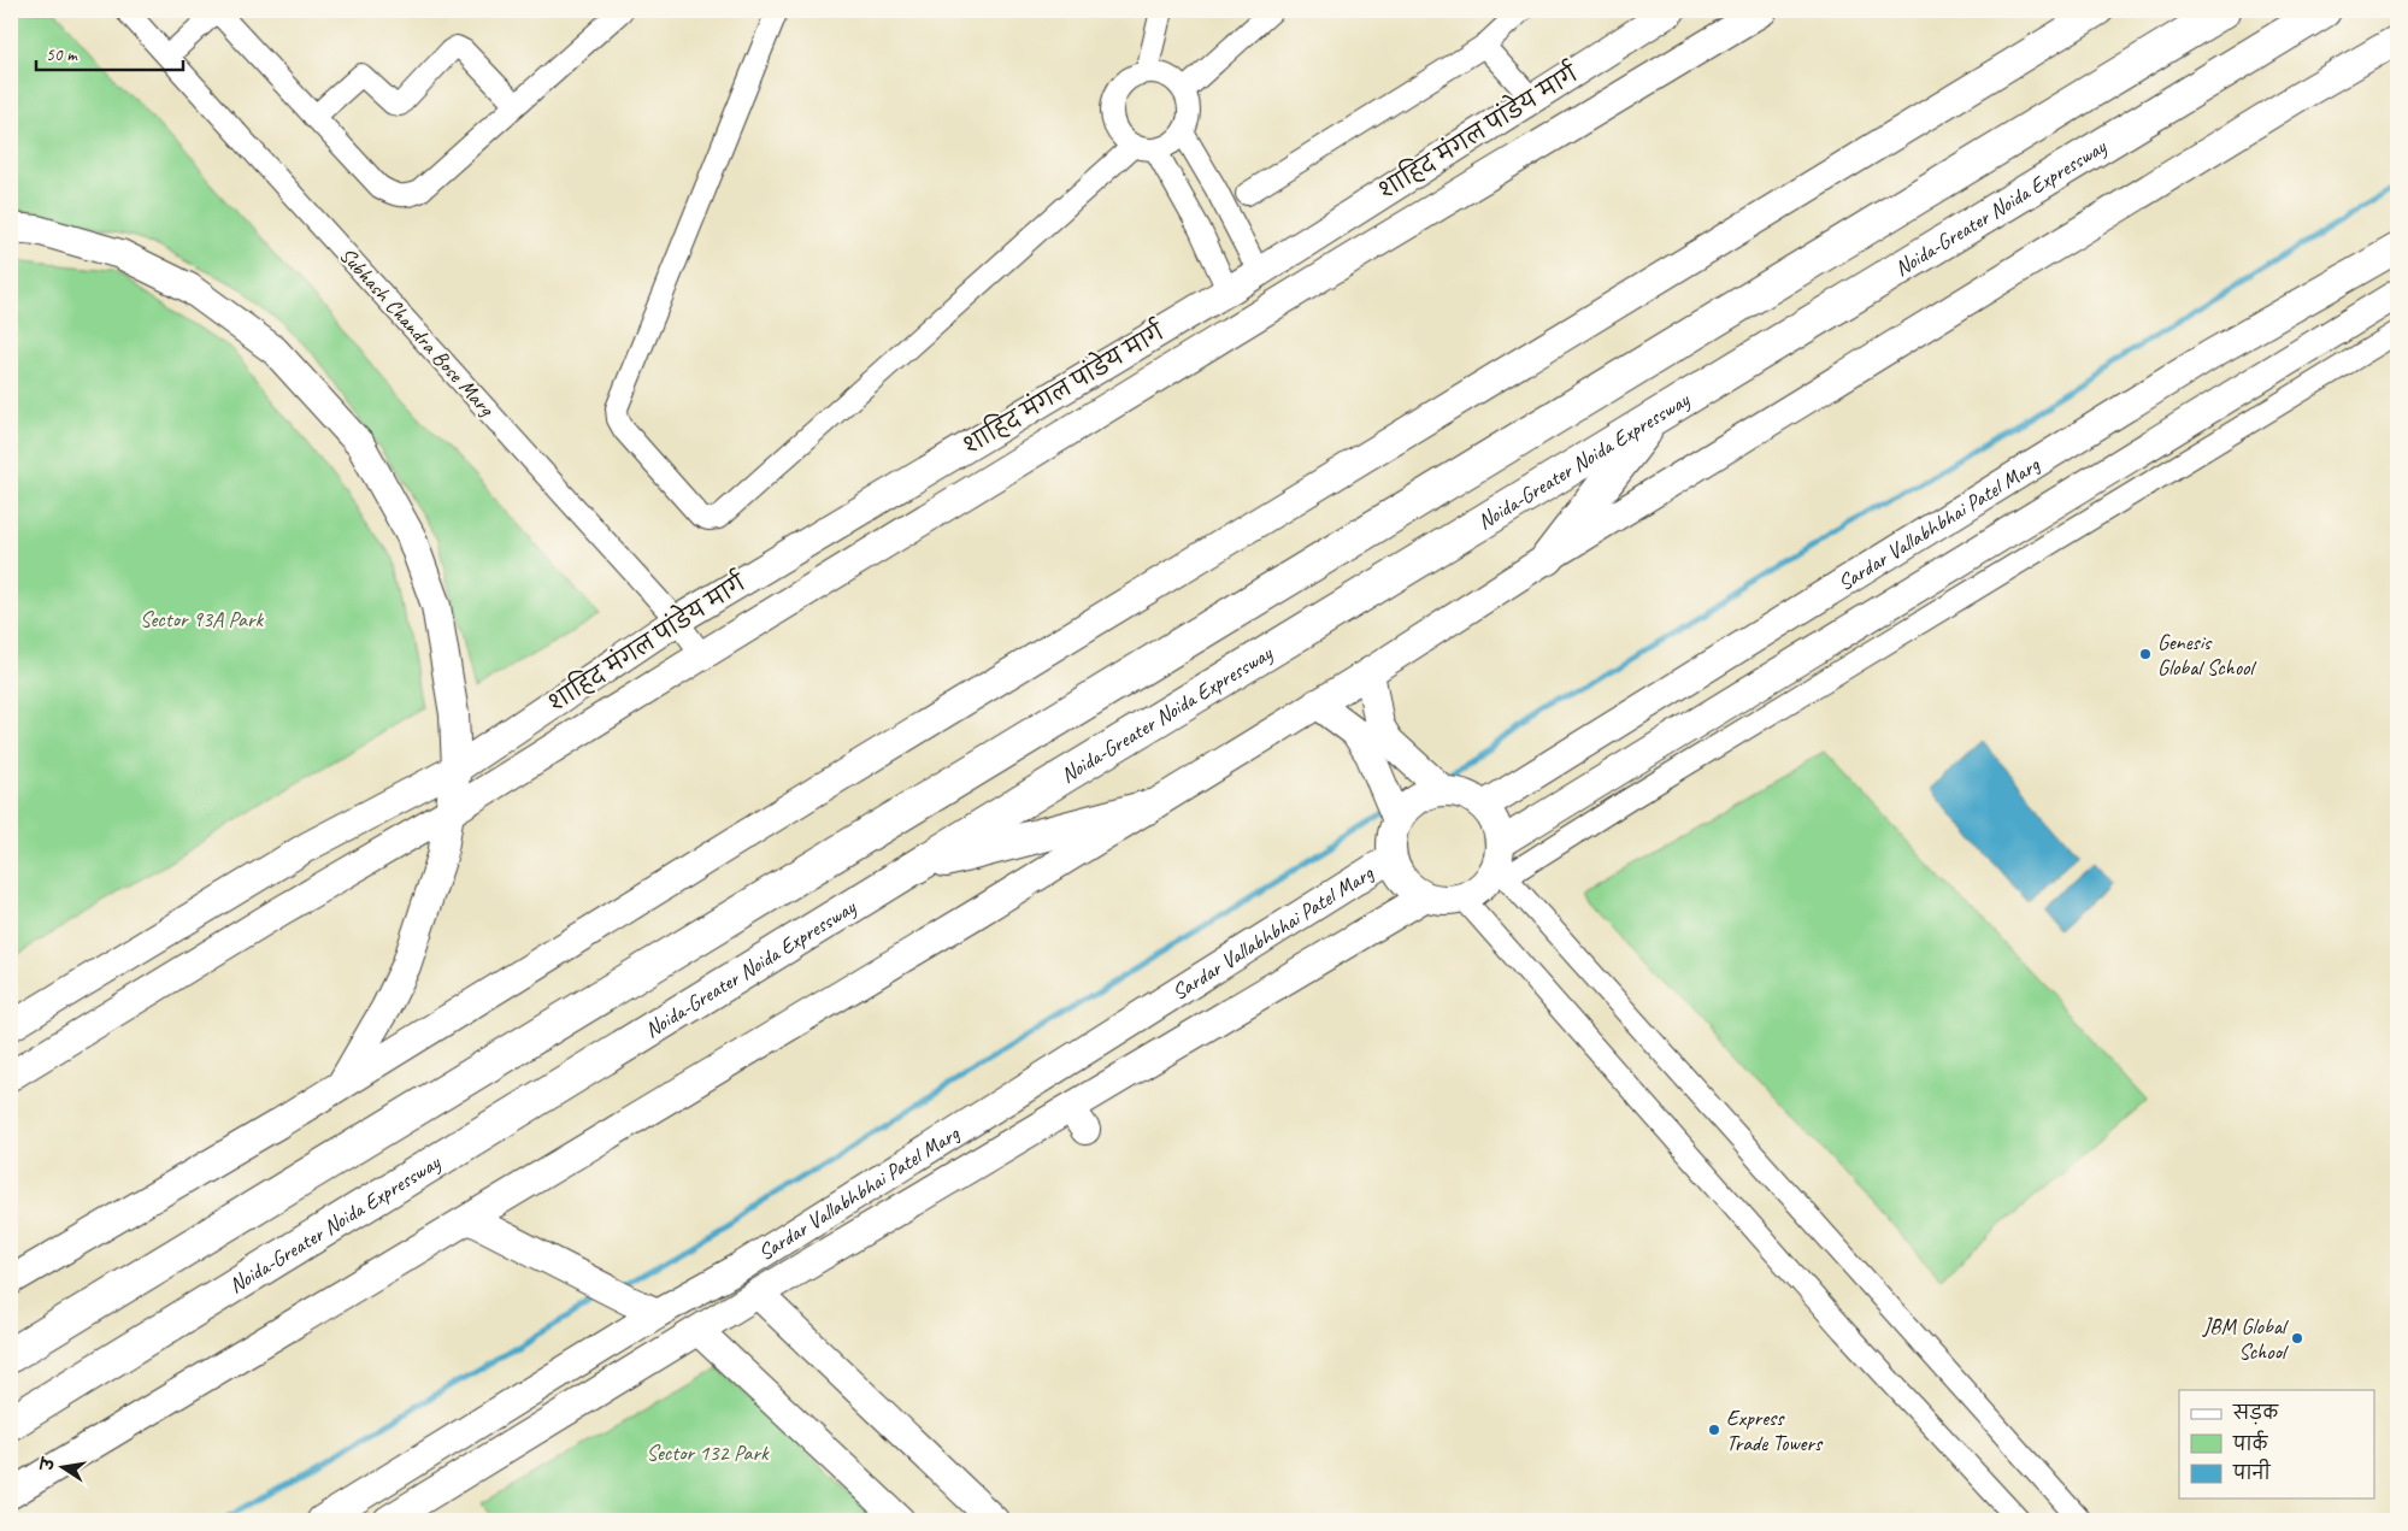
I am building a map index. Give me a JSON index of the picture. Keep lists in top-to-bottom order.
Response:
{
  "streets": {
    "highway": ["Noida-Greater Noida Expressway"],
    "street": ["शाहिद मंगल पांडेय मार्ग", "Subhash Chandra Bose Marg", "Sardar Vallabhbhai Patel Marg"]
  },
  "crossings": [
    ["शाहिद मंगल पांडेय मार्ग", "Subhash Chandra Bose Marg"]
  ],
  "parks": ["Sector 93A Park", "Sector 132 Park"],
  "places": ["Genesis Global School", "JBM Global School", "Express Trade Towers"],
  "legend": ["सड़क", "पार्क", "पानी"],
  "scale_bar": "50 m",
  "north": "left"
}
